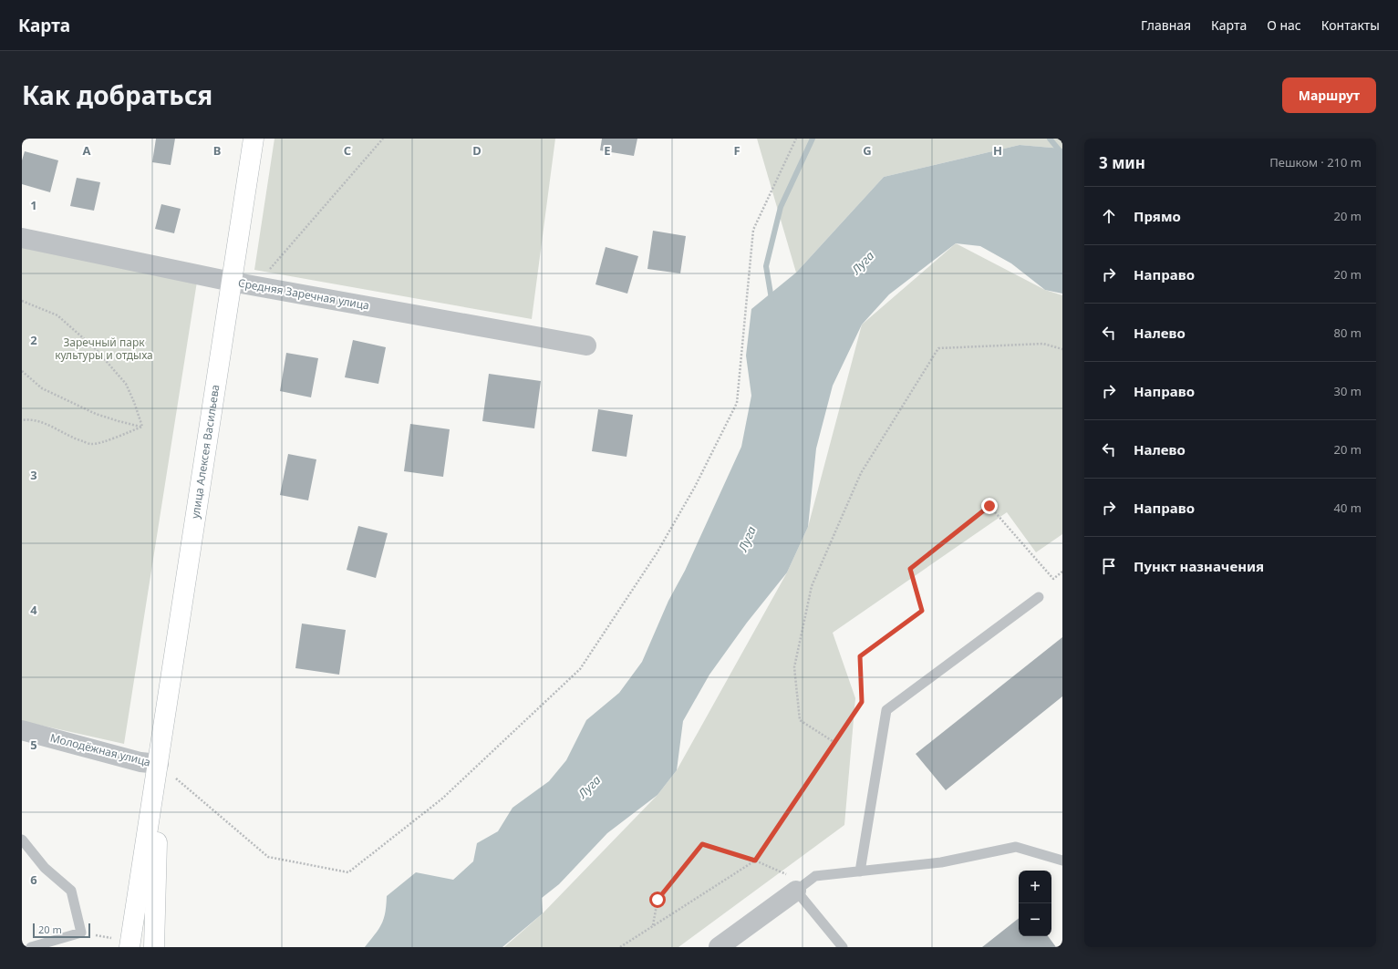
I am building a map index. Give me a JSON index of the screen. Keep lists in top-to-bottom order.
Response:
{
  "streets": {
    "main road": ["улица Алексея Васильева"],
    "street": ["Средняя Заречная улица", "Молодёжная улица"]
  },
  "crossings": [
    ["Средняя Заречная улица", "улица Алексея Васильева"],
    ["улица Алексея Васильева", "Молодёжная улица"]
  ],
  "water": ["Луга"],
  "parks": ["Заречный парк культуры и отдыха"],
  "scale_bar": "20 m",
  "page": {
    "header": "Карта",
    "nav": [
      "Главная",
      "Карта",
      "О нас",
      "Контакты"
    ],
    "title": "Как добраться",
    "buttons": "Маршрут",
    "heading": ["3 мин", "Пешком · 210 m"],
    "list": [
      ["Прямо", "20 m"],
      ["Направо", "20 m"],
      ["Налево", "80 m"],
      ["Направо", "30 m"],
      ["Налево", "20 m"],
      ["Направо", "40 m"],
      "Пункт назначения"
    ],
    "map_buttons": ["+", "−"],
    "scale": "20 m"
  },
  "grid": {
    "columns": [
      "A",
      "B",
      "C",
      "D",
      "E",
      "F",
      "G",
      "H"
    ],
    "rows": [
      "1",
      "2",
      "3",
      "4",
      "5",
      "6"
    ]
  }
}
